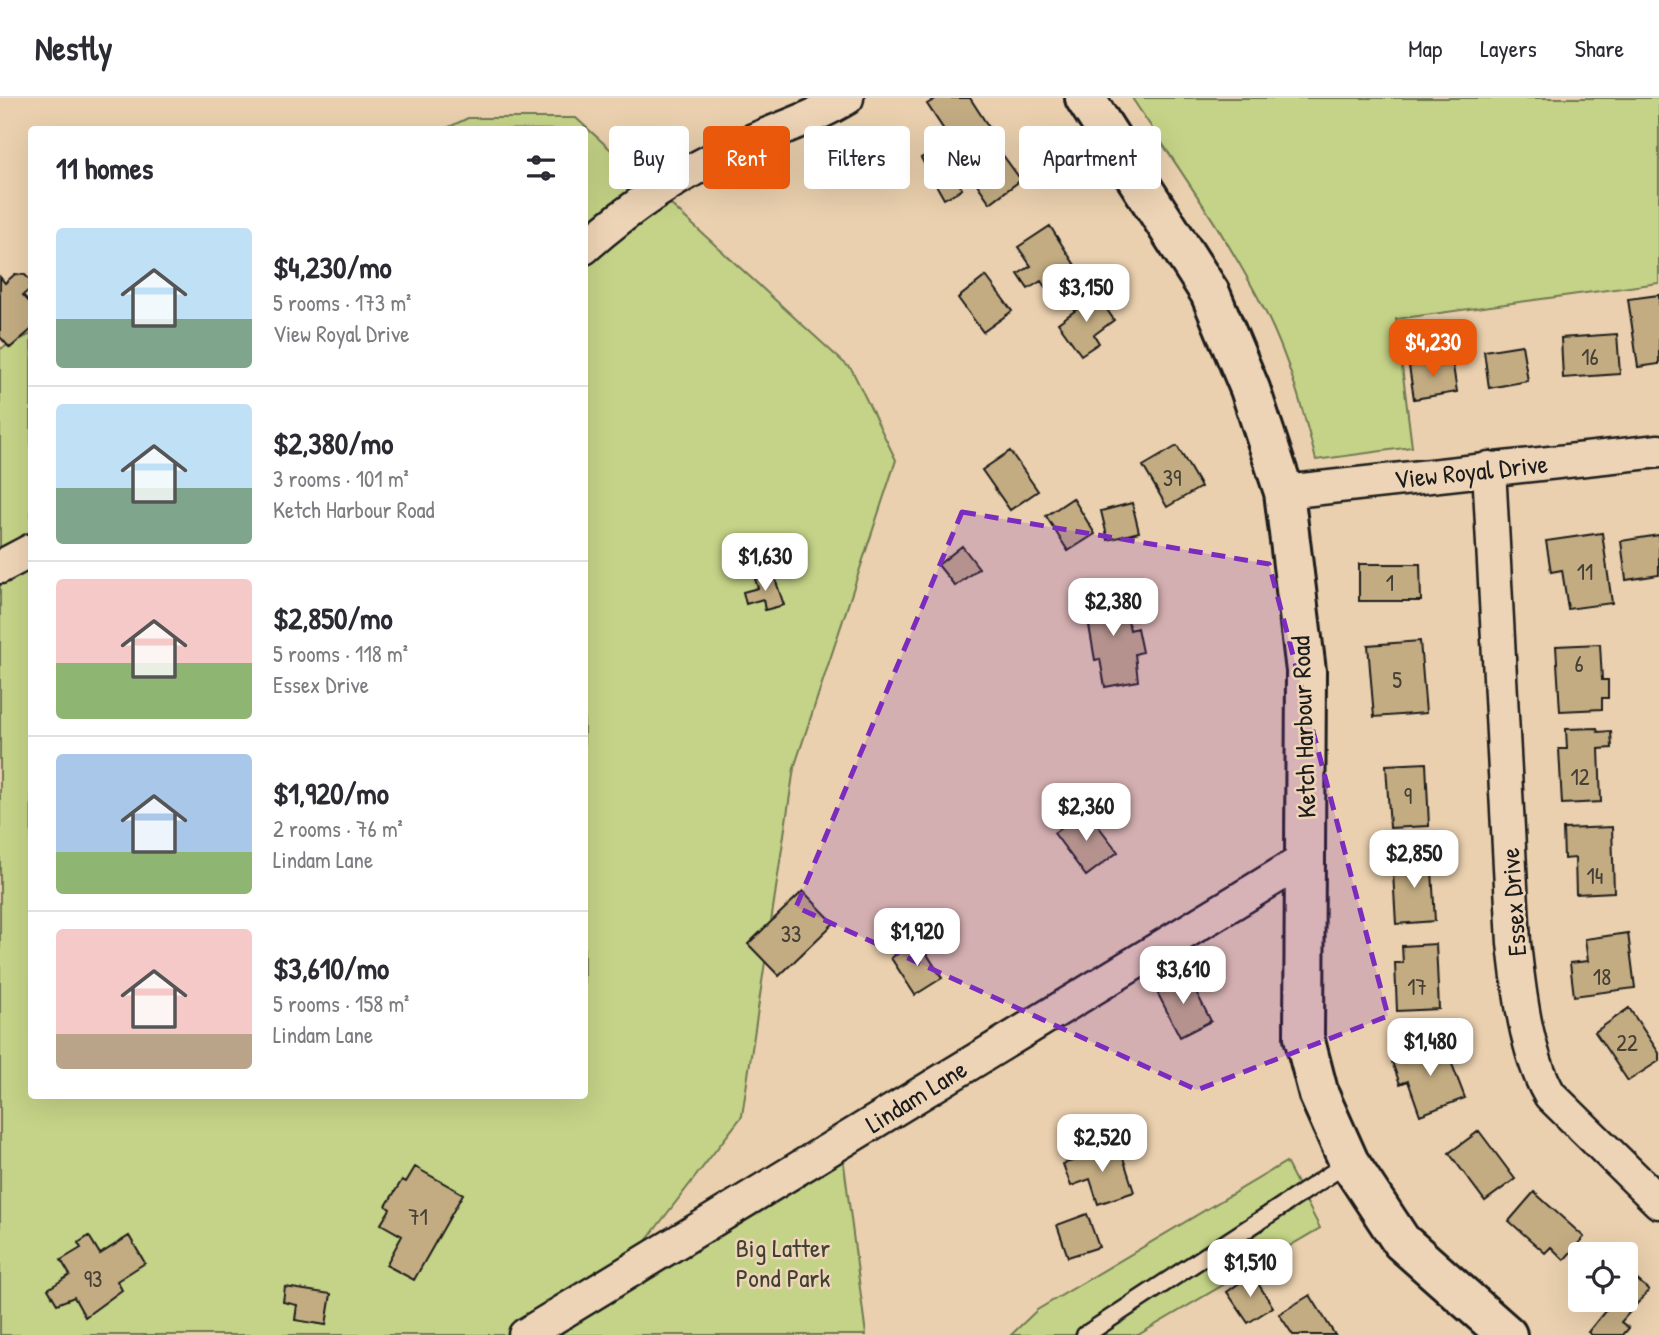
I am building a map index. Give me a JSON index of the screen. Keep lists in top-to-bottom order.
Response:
{
  "streets": {
    "main road": ["Ketch Harbour Road"],
    "street": ["View Royal Drive", "Essex Drive", "Lindam Lane"]
  },
  "crossings": [
    ["View Royal Drive", "Ketch Harbour Road"],
    ["View Royal Drive", "Essex Drive"],
    ["Ketch Harbour Road", "Lindam Lane"]
  ],
  "parks": ["Big Latter Pond Park"],
  "house_numbers": [
    "16",
    "39",
    "11",
    "1",
    "6",
    "5",
    "12",
    "9",
    "14",
    "33",
    "18",
    "17",
    "22",
    "71",
    "93"
  ],
  "page": {
    "header": "Nestly",
    "nav": ["Map", "Layers", "Share"],
    "chip": [
      "Buy",
      "Rent",
      "Filters",
      "New",
      "Apartment"
    ],
    "heading": "11 homes",
    "list": [
      {
        "name": "$4,230/mo",
        "note": "5 rooms · 173 m² · View Royal Drive"
      },
      {
        "name": "$2,380/mo",
        "note": "3 rooms · 101 m² · Ketch Harbour Road"
      },
      {
        "name": "$2,850/mo",
        "note": "5 rooms · 118 m² · Essex Drive"
      },
      {
        "name": "$1,920/mo",
        "note": "2 rooms · 76 m² · Lindam Lane"
      },
      {
        "name": "$3,610/mo",
        "note": "5 rooms · 158 m² · Lindam Lane"
      }
    ],
    "price": [
      "$3,150",
      "$4,230",
      "$1,630",
      "$2,380",
      "$2,360",
      "$2,850",
      "$1,920",
      "$3,610",
      "$1,480",
      "$2,520",
      "$1,510"
    ]
  }
}
